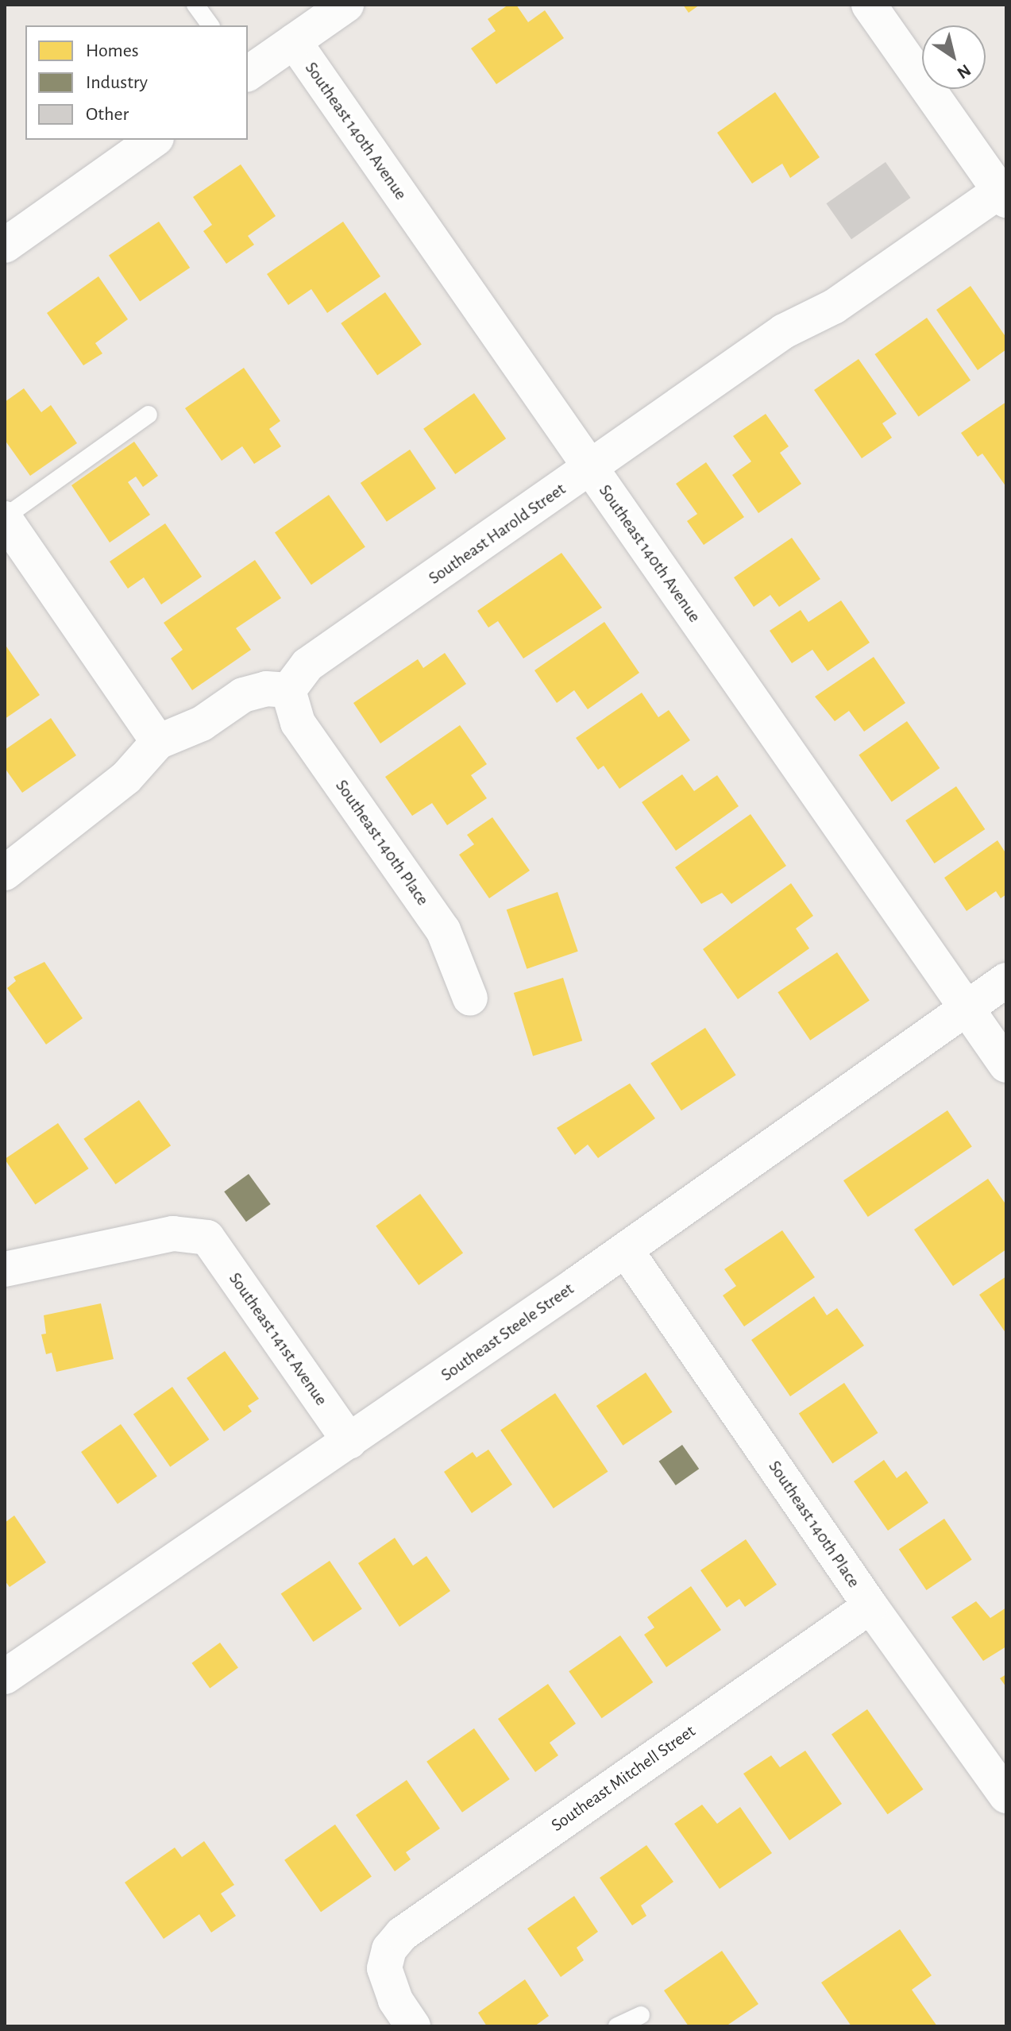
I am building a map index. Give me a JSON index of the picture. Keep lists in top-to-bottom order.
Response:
{
  "streets": {
    "street": [
      "Southeast 140th Avenue",
      "Southeast Harold Street",
      "Southeast 140th Place",
      "Southeast Steele Street",
      "Southeast 141st Avenue",
      "Southeast Mitchell Street"
    ]
  },
  "crossings": [
    ["Southeast 140th Avenue", "Southeast Harold Street"],
    ["Southeast 140th Avenue", "Southeast Steele Street"],
    ["Southeast Harold Street", "Southeast 140th Place"],
    ["Southeast 140th Place", "Southeast Steele Street"],
    ["Southeast 140th Place", "Southeast Mitchell Street"],
    ["Southeast Steele Street", "Southeast 141st Avenue"]
  ],
  "legend": ["Homes", "Industry", "Other"],
  "north": "bottom right"
}
